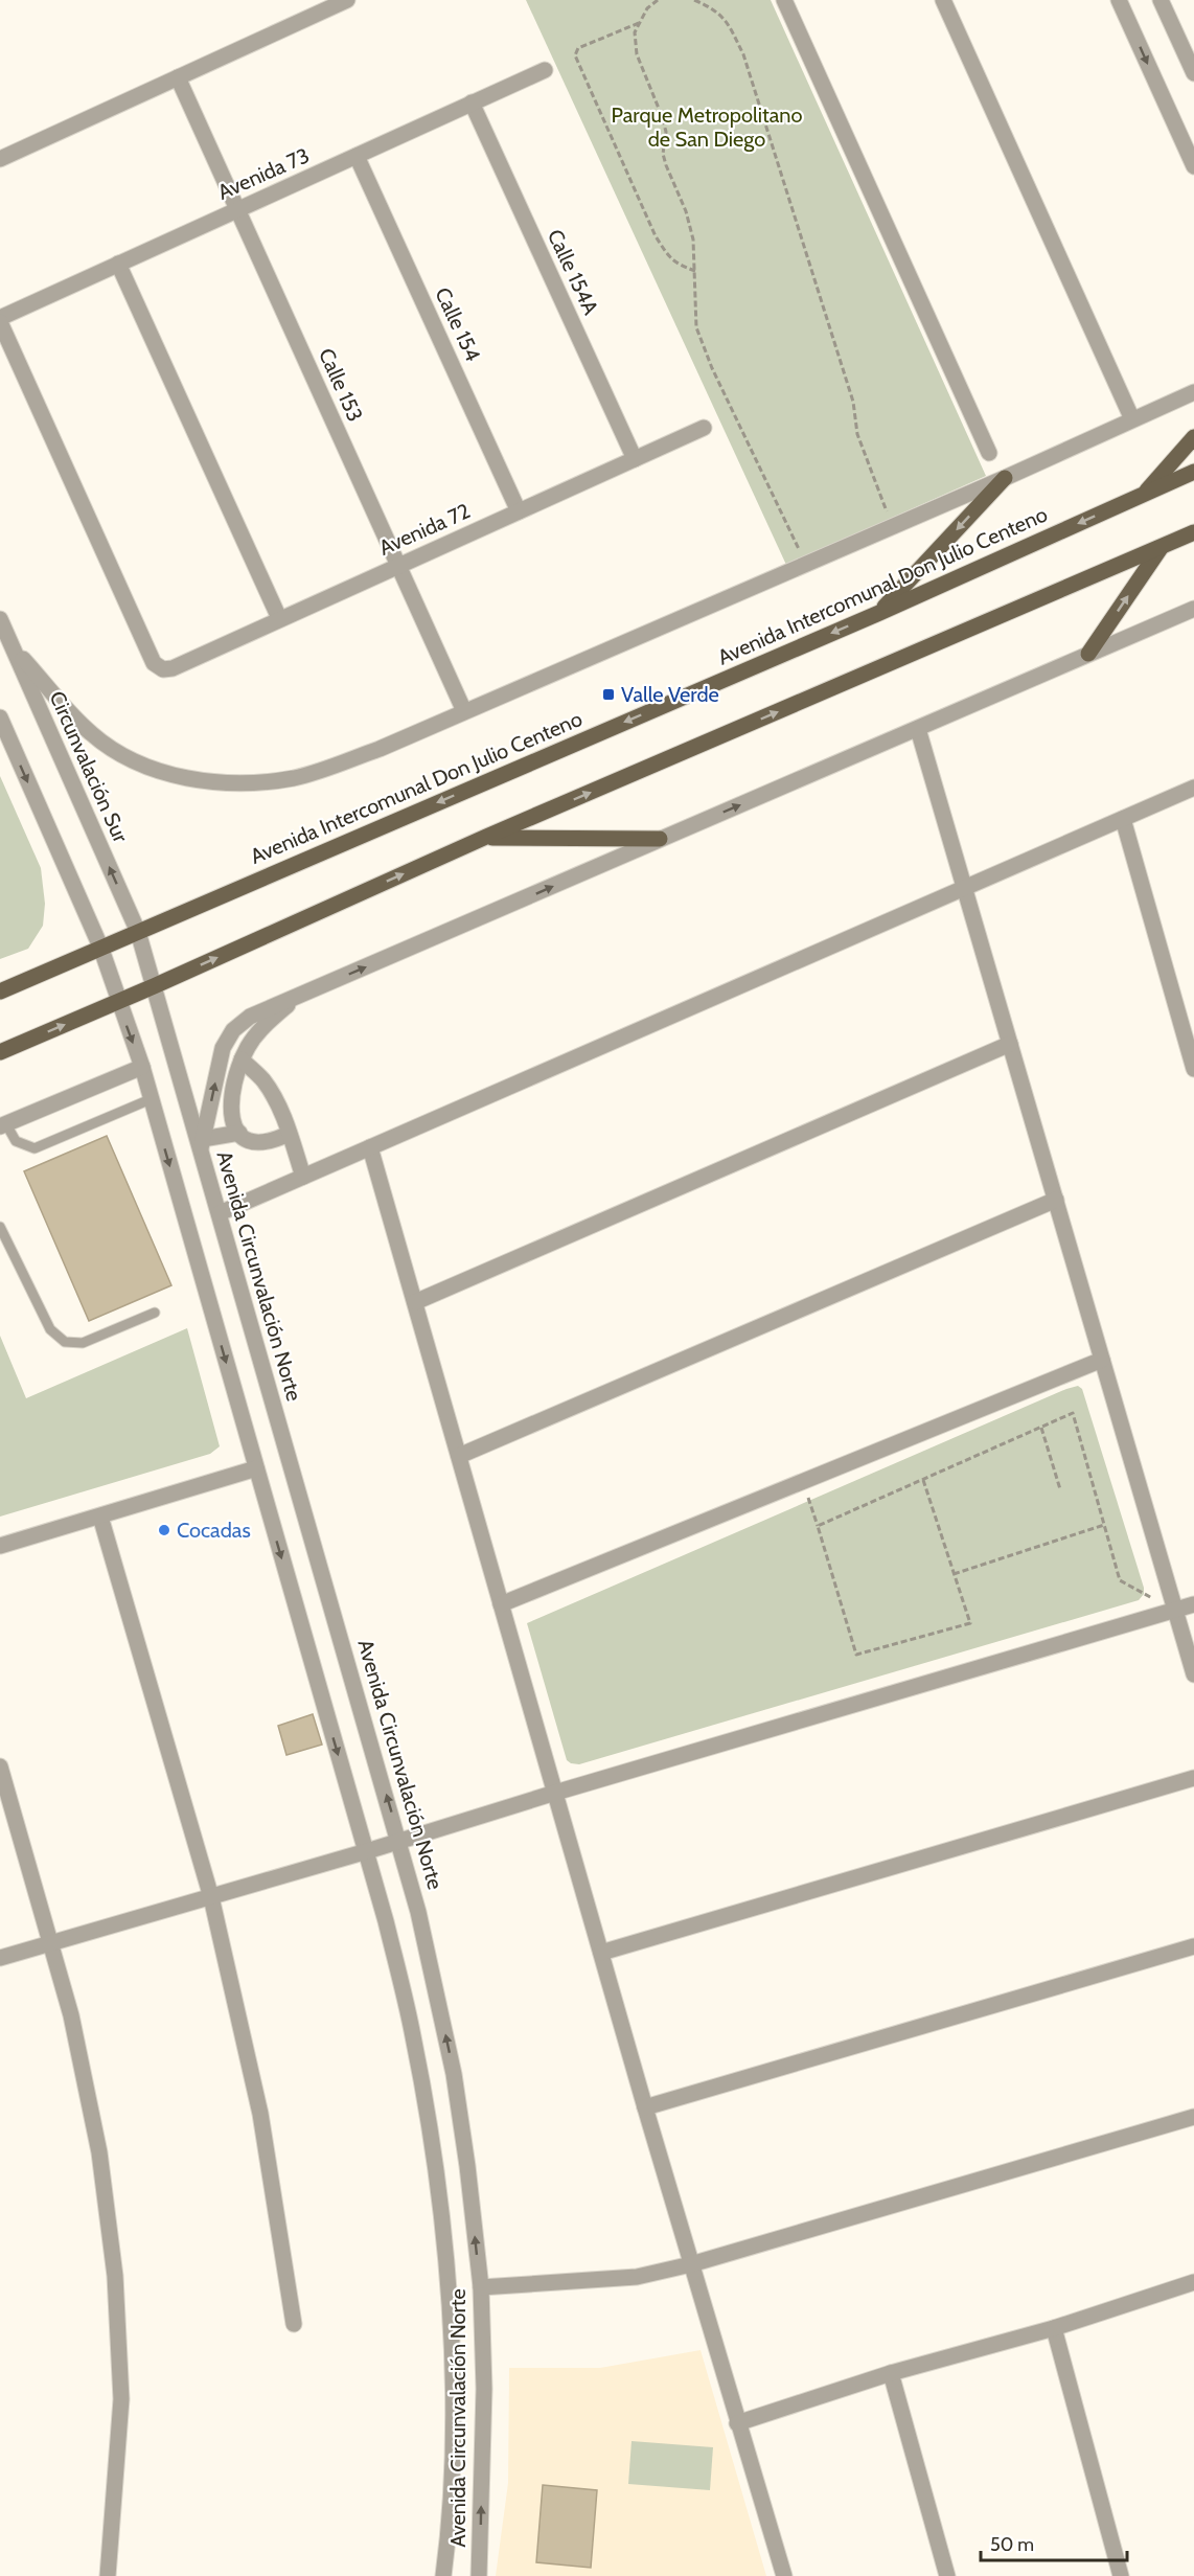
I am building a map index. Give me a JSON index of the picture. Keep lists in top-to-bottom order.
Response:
{
  "streets": {
    "main road": ["Avenida Intercomunal Don Julio Centeno"],
    "street": [
      "Avenida 73",
      "Calle 154A",
      "Calle 154",
      "Calle 153",
      "Avenida 72",
      "Circunvalación Sur",
      "Avenida Circunvalación Norte"
    ]
  },
  "crossings": [
    ["Avenida 73", "Calle 154A"],
    ["Avenida 73", "Calle 154"],
    ["Avenida 73", "Calle 153"],
    ["Avenida 73", "Avenida 72"],
    ["Calle 154A", "Avenida 72"],
    ["Calle 154", "Avenida 72"],
    ["Calle 153", "Avenida 72"],
    ["Avenida Intercomunal Don Julio Centeno", "Circunvalación Sur"],
    ["Avenida Intercomunal Don Julio Centeno", "Avenida Circunvalación Norte"],
    ["Circunvalación Sur", "Avenida Circunvalación Norte"]
  ],
  "parks": ["Parque Metropolitano de San Diego"],
  "places": {
    "transit": ["Valle Verde"],
    "other": ["Cocadas"]
  },
  "scale_bar": "50 m"
}
